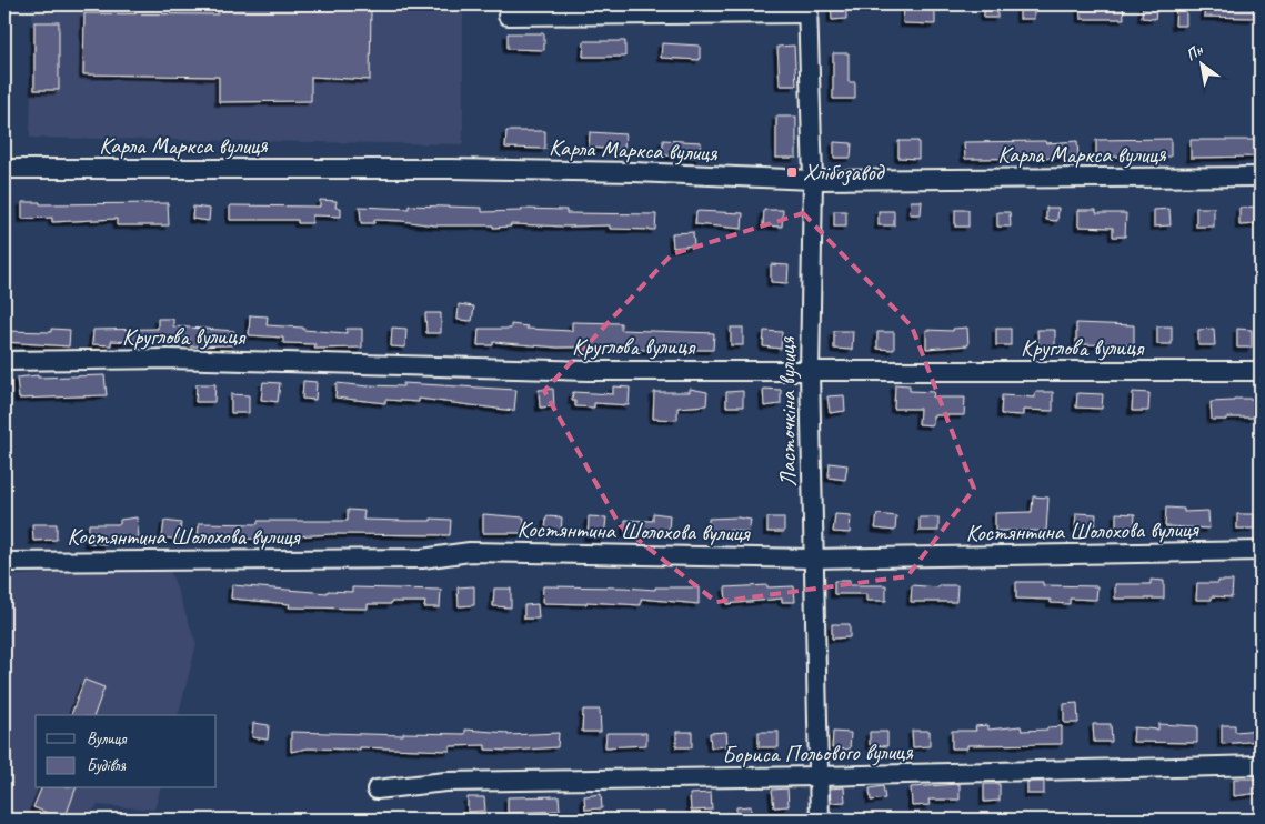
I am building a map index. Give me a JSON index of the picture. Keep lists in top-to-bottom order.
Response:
{
  "streets": {
    "street": [
      "Карла Маркса вулиця",
      "Круглова вулиця",
      "Ласточкіна вулиця",
      "Костянтина Шолохова вулиця",
      "Бориса Польового вулиця"
    ]
  },
  "crossings": [
    ["Карла Маркса вулиця", "Ласточкіна вулиця"],
    ["Круглова вулиця", "Ласточкіна вулиця"],
    ["Ласточкіна вулиця", "Костянтина Шолохова вулиця"],
    ["Ласточкіна вулиця", "Бориса Польового вулиця"]
  ],
  "places": {
    "transit": ["Хлібозавод"]
  },
  "legend": ["Вулиця", "Будівля"],
  "north": "top left"
}
